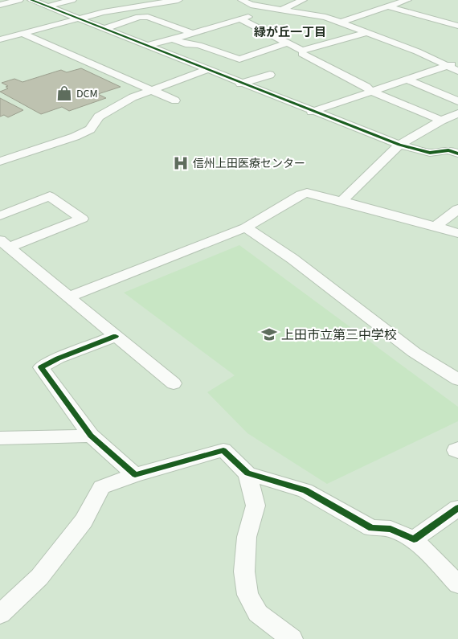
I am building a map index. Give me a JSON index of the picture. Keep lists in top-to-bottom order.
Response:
{
  "districts": ["緑が丘一丁目"],
  "places": {
    "shop": ["DCM"],
    "hospital": ["信州上田医療センター"],
    "school or university": ["上田市立第三中学校"]
  }
}
